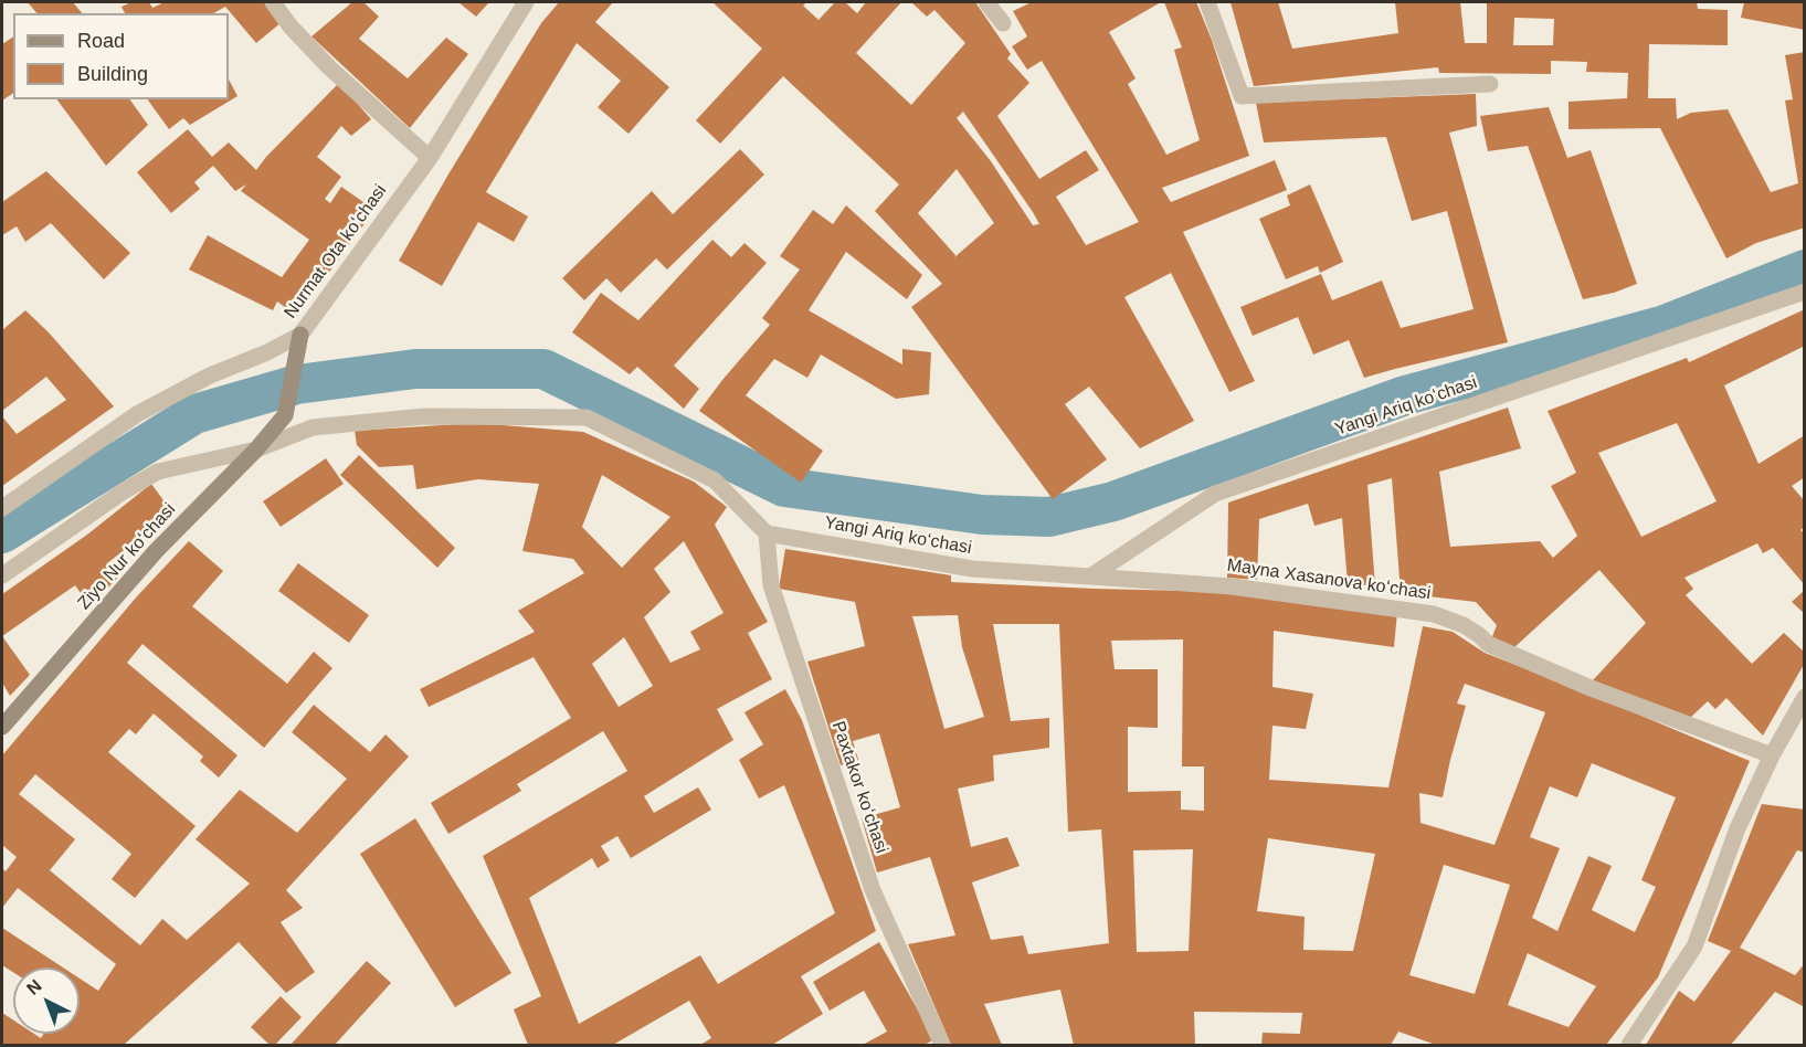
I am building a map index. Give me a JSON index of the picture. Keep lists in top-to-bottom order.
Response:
{
  "streets": {
    "street": [
      "Nurmat Ota koʻchasi",
      "Yangi Ariq koʻchasi",
      "Ziyo Nur koʻchasi",
      "Mayna Xasanova koʻchasi",
      "Paxtakor koʻchasi"
    ]
  },
  "crossings": [
    ["Nurmat Ota koʻchasi", "Ziyo Nur koʻchasi"],
    ["Yangi Ariq koʻchasi", "Mayna Xasanova koʻchasi"],
    ["Yangi Ariq koʻchasi", "Paxtakor koʻchasi"]
  ],
  "legend": ["Road", "Building"],
  "north": "top left"
}
